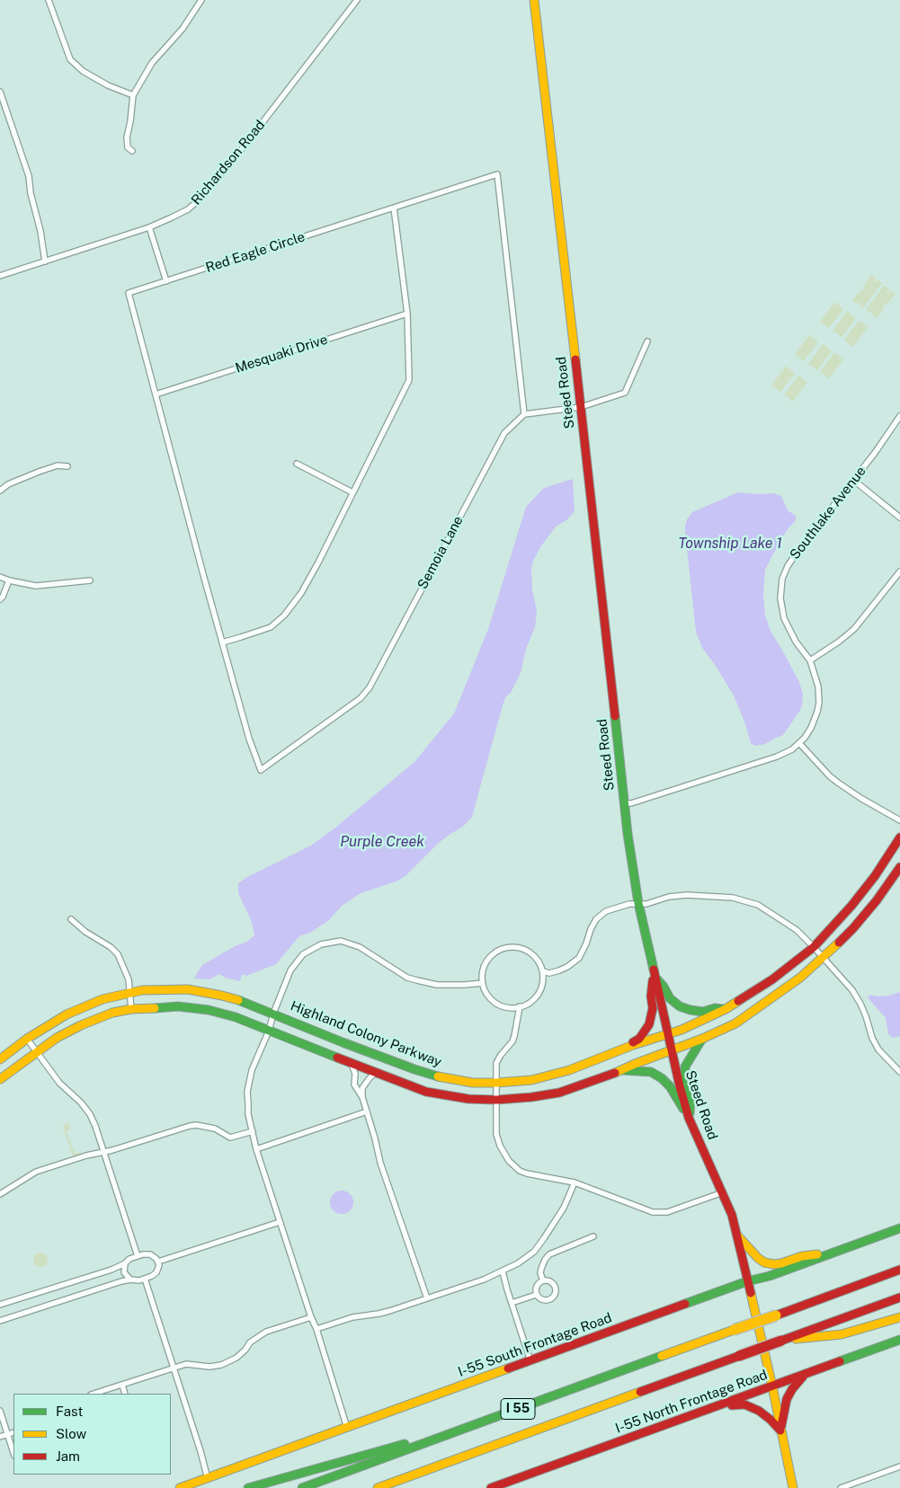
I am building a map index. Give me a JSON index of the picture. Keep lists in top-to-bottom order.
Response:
{
  "streets": {
    "main road": [
      "Steed Road",
      "Highland Colony Parkway",
      "I-55 South Frontage Road",
      "I-55 North Frontage Road",
      "I 55"
    ],
    "street": [
      "Richardson Road",
      "Red Eagle Circle",
      "Mesquaki Drive",
      "Southlake Avenue",
      "Semoia Lane"
    ]
  },
  "crossings": [
    ["Red Eagle Circle", "Mesquaki Drive"],
    ["Red Eagle Circle", "Semoia Lane"],
    ["Steed Road", "Southlake Avenue"],
    ["Steed Road", "Highland Colony Parkway"],
    ["Steed Road", "I-55 South Frontage Road"],
    ["Steed Road", "I-55 North Frontage Road"]
  ],
  "water": ["Township Lake 1", "Purple Creek"],
  "legend": ["Fast", "Slow", "Jam"]
}
